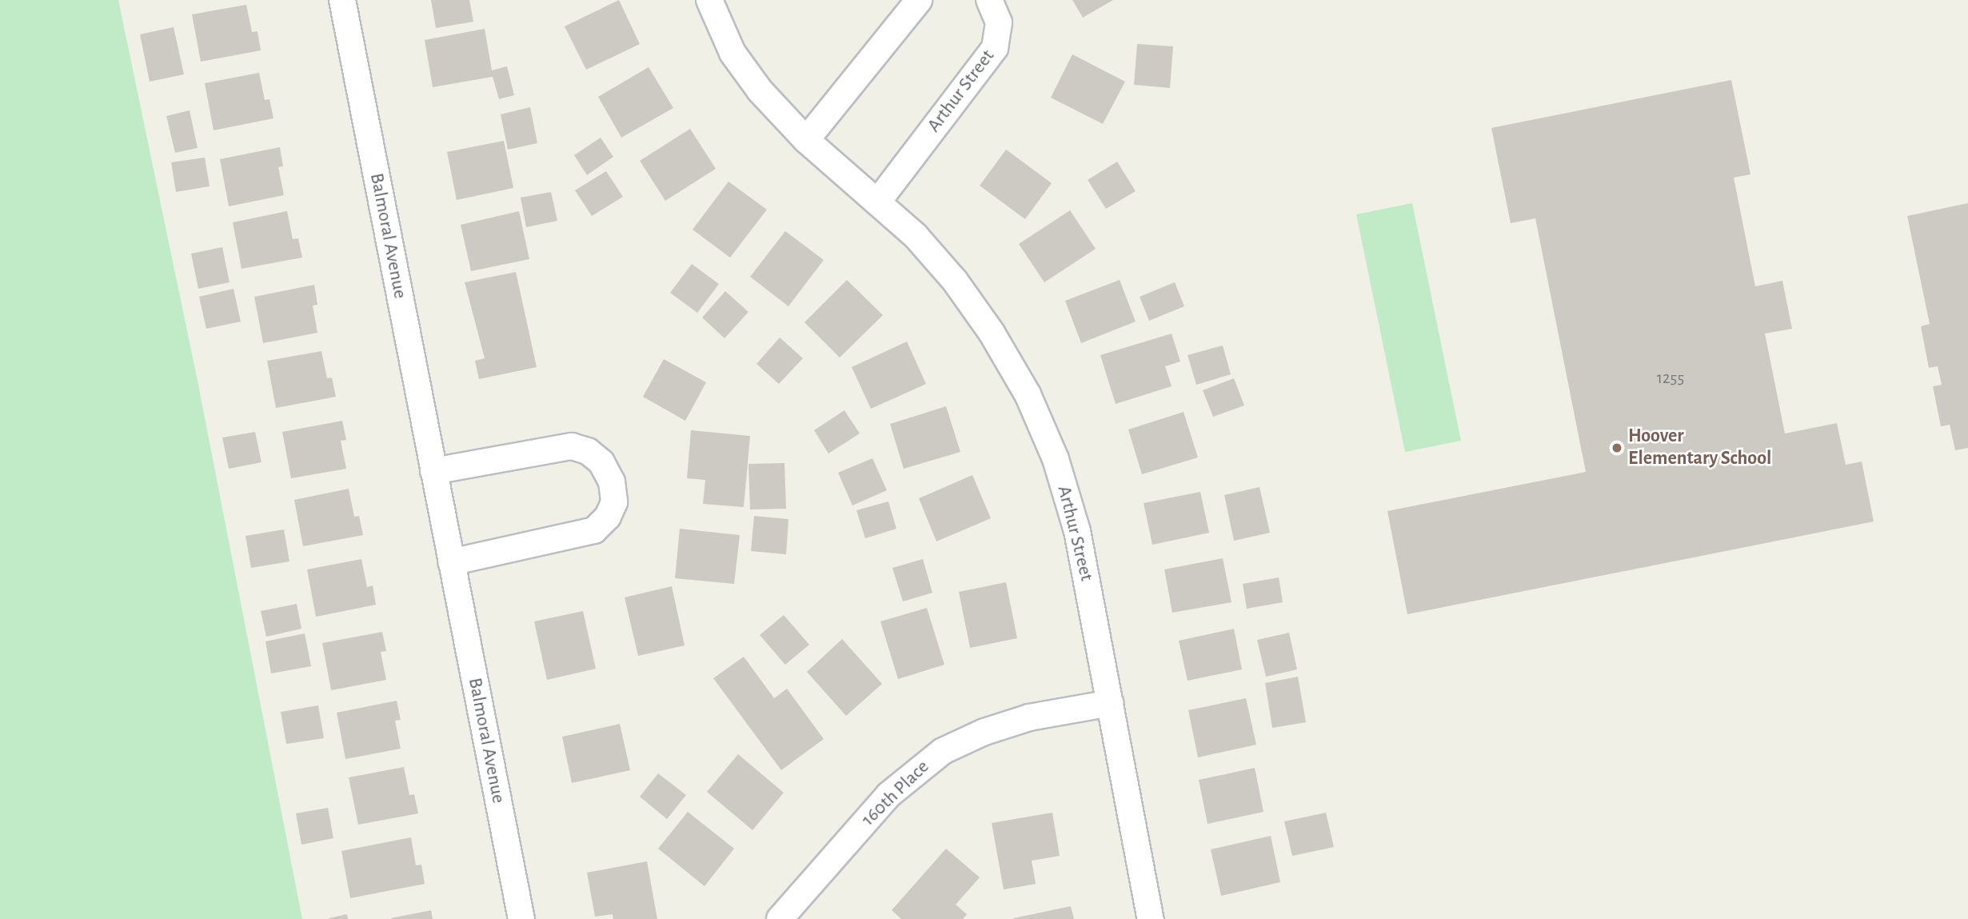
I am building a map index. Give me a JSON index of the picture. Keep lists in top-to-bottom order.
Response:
{
  "streets": {
    "street": ["Arthur Street", "Balmoral Avenue", "160th Place"]
  },
  "crossings": [
    ["Arthur Street", "160th Place"]
  ],
  "places": ["Hoover Elementary School"],
  "house_numbers": ["1255"]
}
